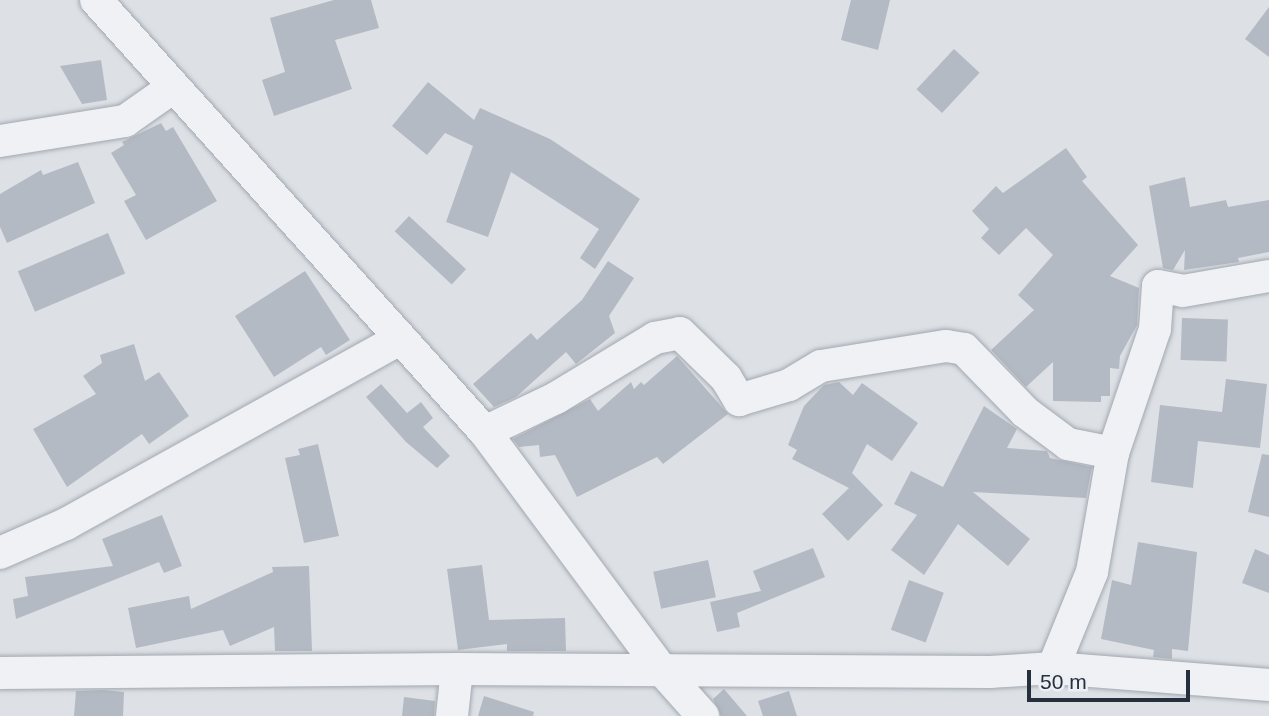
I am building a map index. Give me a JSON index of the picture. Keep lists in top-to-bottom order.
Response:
{
  "scale_bar": "50 m"
}
